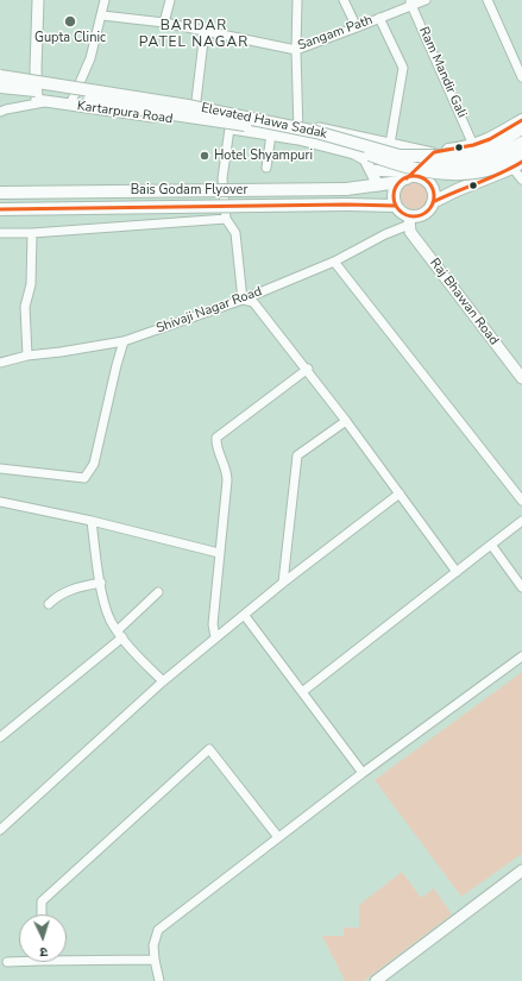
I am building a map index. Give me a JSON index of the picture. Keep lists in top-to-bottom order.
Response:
{
  "streets": {
    "main road": ["Elevated Hawa Sadak", "Bais Godam Flyover"],
    "street": [
      "Sangam Path",
      "Ram Mandir Gali",
      "Kartarpura Road",
      "Raj Bhawan Road",
      "Shivaji Nagar Road"
    ]
  },
  "crossings": [
    ["Sangam Path", "Ram Mandir Gali"],
    ["Bais Godam Flyover", "Raj Bhawan Road"],
    ["Bais Godam Flyover", "Shivaji Nagar Road"],
    ["Raj Bhawan Road", "Shivaji Nagar Road"]
  ],
  "districts": ["BARDAR PATEL NAGAR"],
  "places": ["Gupta Clinic", "Hotel Shyampuri"],
  "north": "bottom"
}
